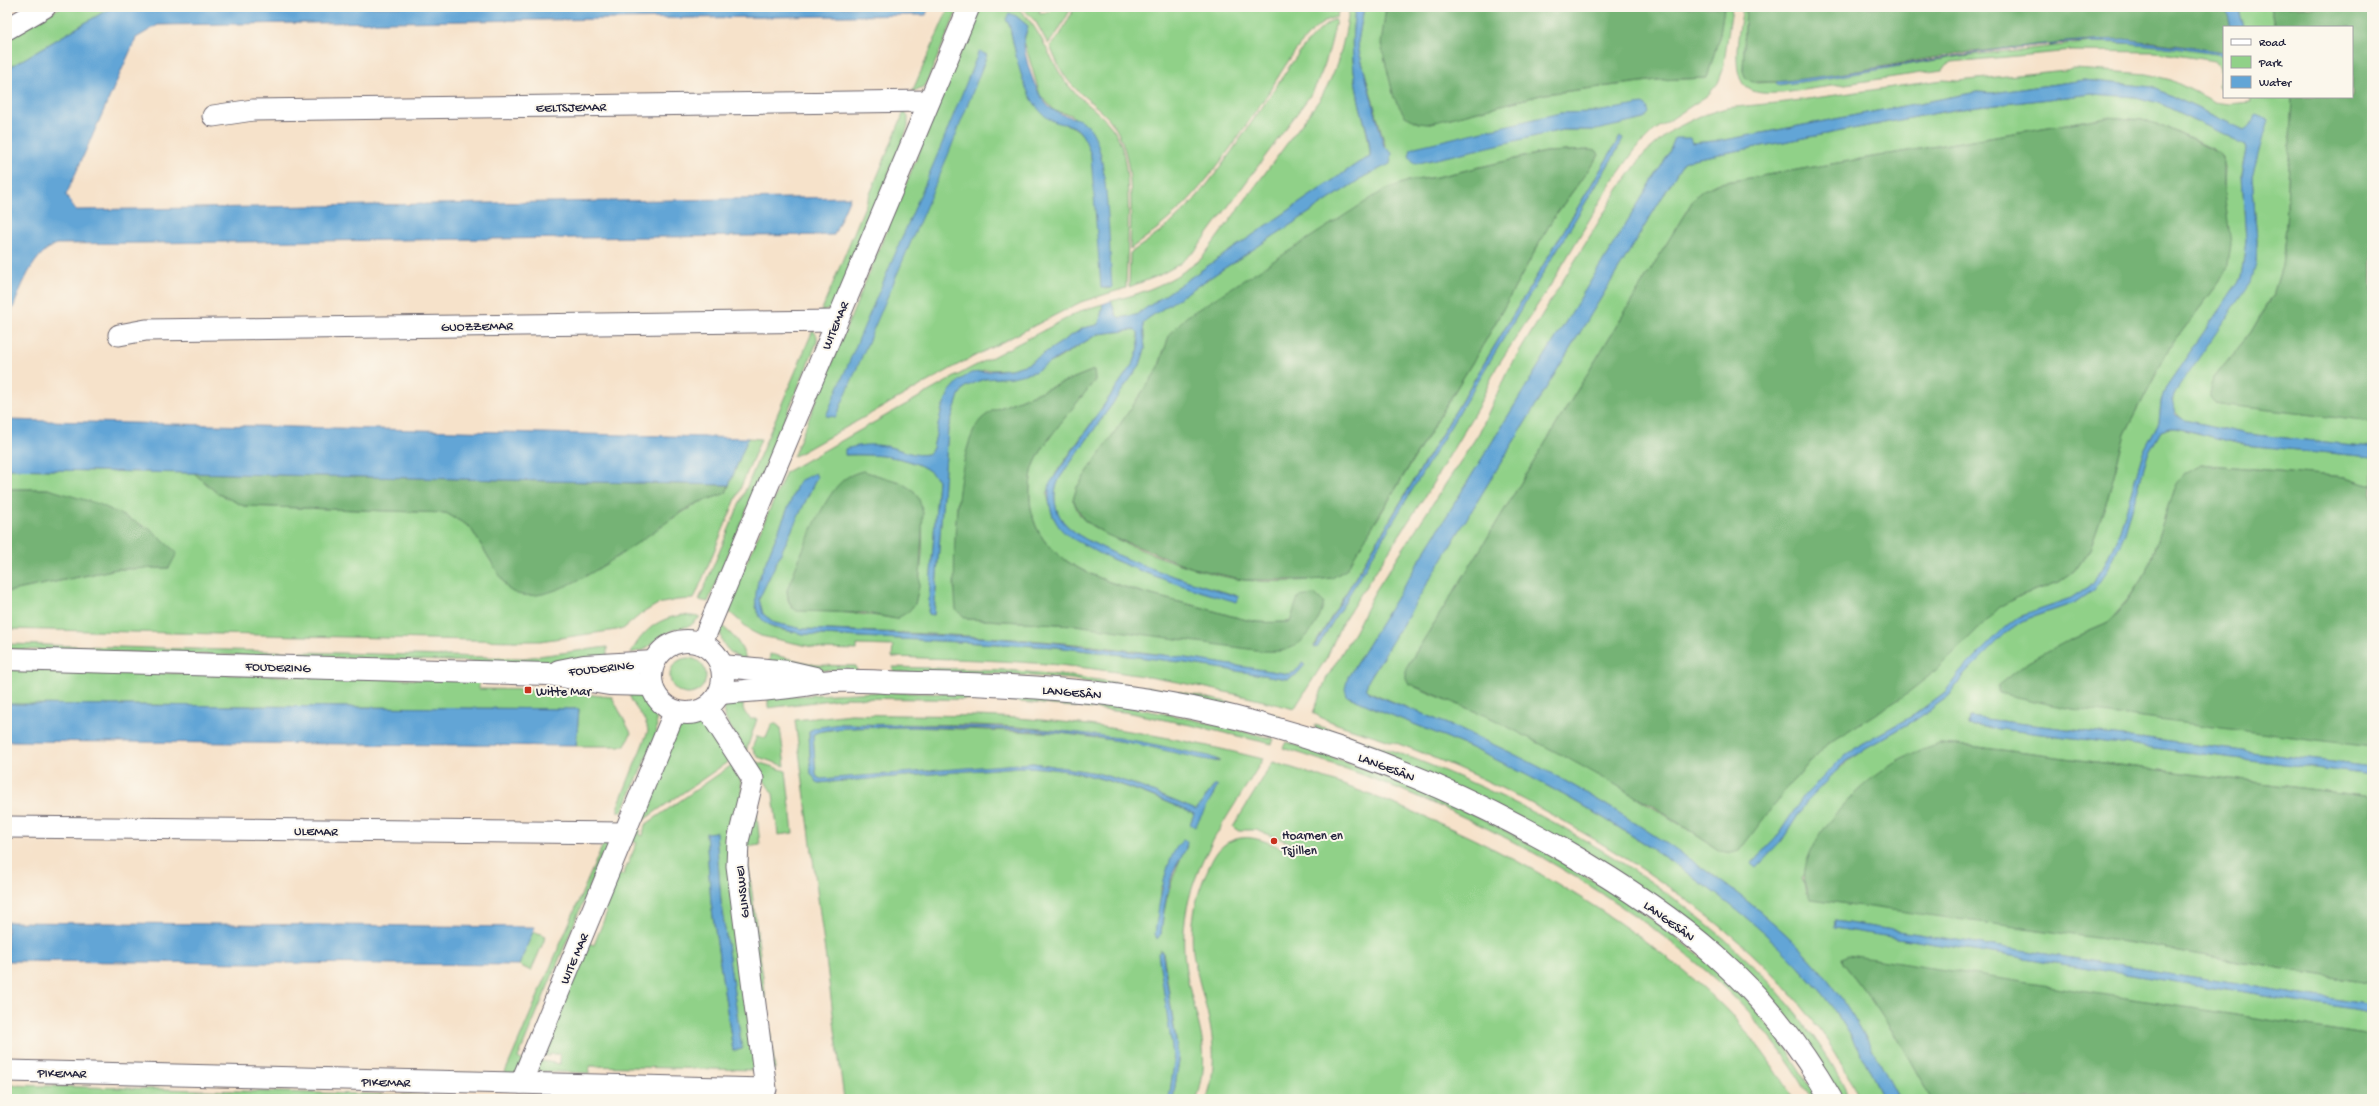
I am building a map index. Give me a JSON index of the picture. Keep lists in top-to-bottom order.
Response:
{
  "streets": {
    "street": [
      "EELTSJEMAR",
      "GUOZZEMAR",
      "WITEMAR",
      "FOUDERING",
      "LANGESÂN",
      "ULEMAR",
      "GLINSWEI",
      "WITE MAR",
      "PIKEMAR"
    ]
  },
  "crossings": [
    ["EELTSJEMAR", "WITEMAR"],
    ["GUOZZEMAR", "WITEMAR"],
    ["WITEMAR", "FOUDERING"],
    ["WITEMAR", "LANGESÂN"],
    ["WITEMAR", "GLINSWEI"],
    ["WITEMAR", "WITE MAR"],
    ["FOUDERING", "LANGESÂN"],
    ["FOUDERING", "GLINSWEI"],
    ["FOUDERING", "WITE MAR"],
    ["LANGESÂN", "GLINSWEI"],
    ["LANGESÂN", "WITE MAR"],
    ["ULEMAR", "WITE MAR"],
    ["GLINSWEI", "WITE MAR"],
    ["GLINSWEI", "PIKEMAR"],
    ["WITE MAR", "PIKEMAR"]
  ],
  "places": {
    "transit": ["Witte Mar"],
    "other": ["Hoarnen en Tsjillen"]
  },
  "legend": ["Road", "Park", "Water"]
}
